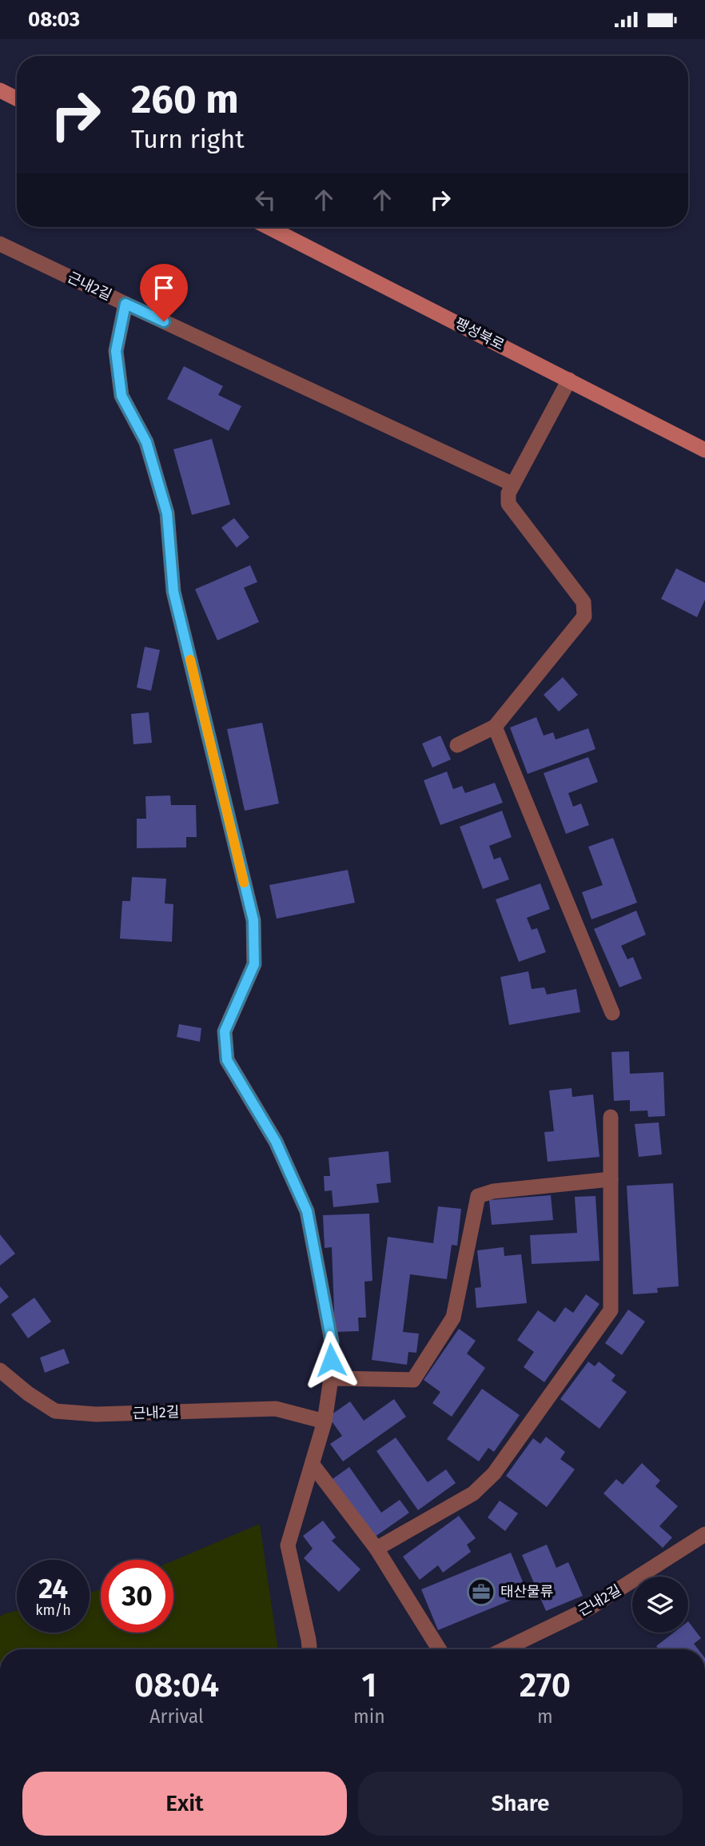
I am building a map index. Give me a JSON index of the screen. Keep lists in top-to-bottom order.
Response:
{
  "streets": {
    "main road": ["팽성북로"],
    "street": ["근내2길"]
  },
  "places": {
    "office": ["태산물류"]
  },
  "page": {
    "status": "08:03",
    "turn": ["260 m", "Turn right"],
    "speed": "24 km/h",
    "limit": "30",
    "eta": [
      "08:04",
      "Arrival",
      "1",
      "min",
      "270",
      "m"
    ],
    "buttons": ["Exit", "Share"]
  }
}
